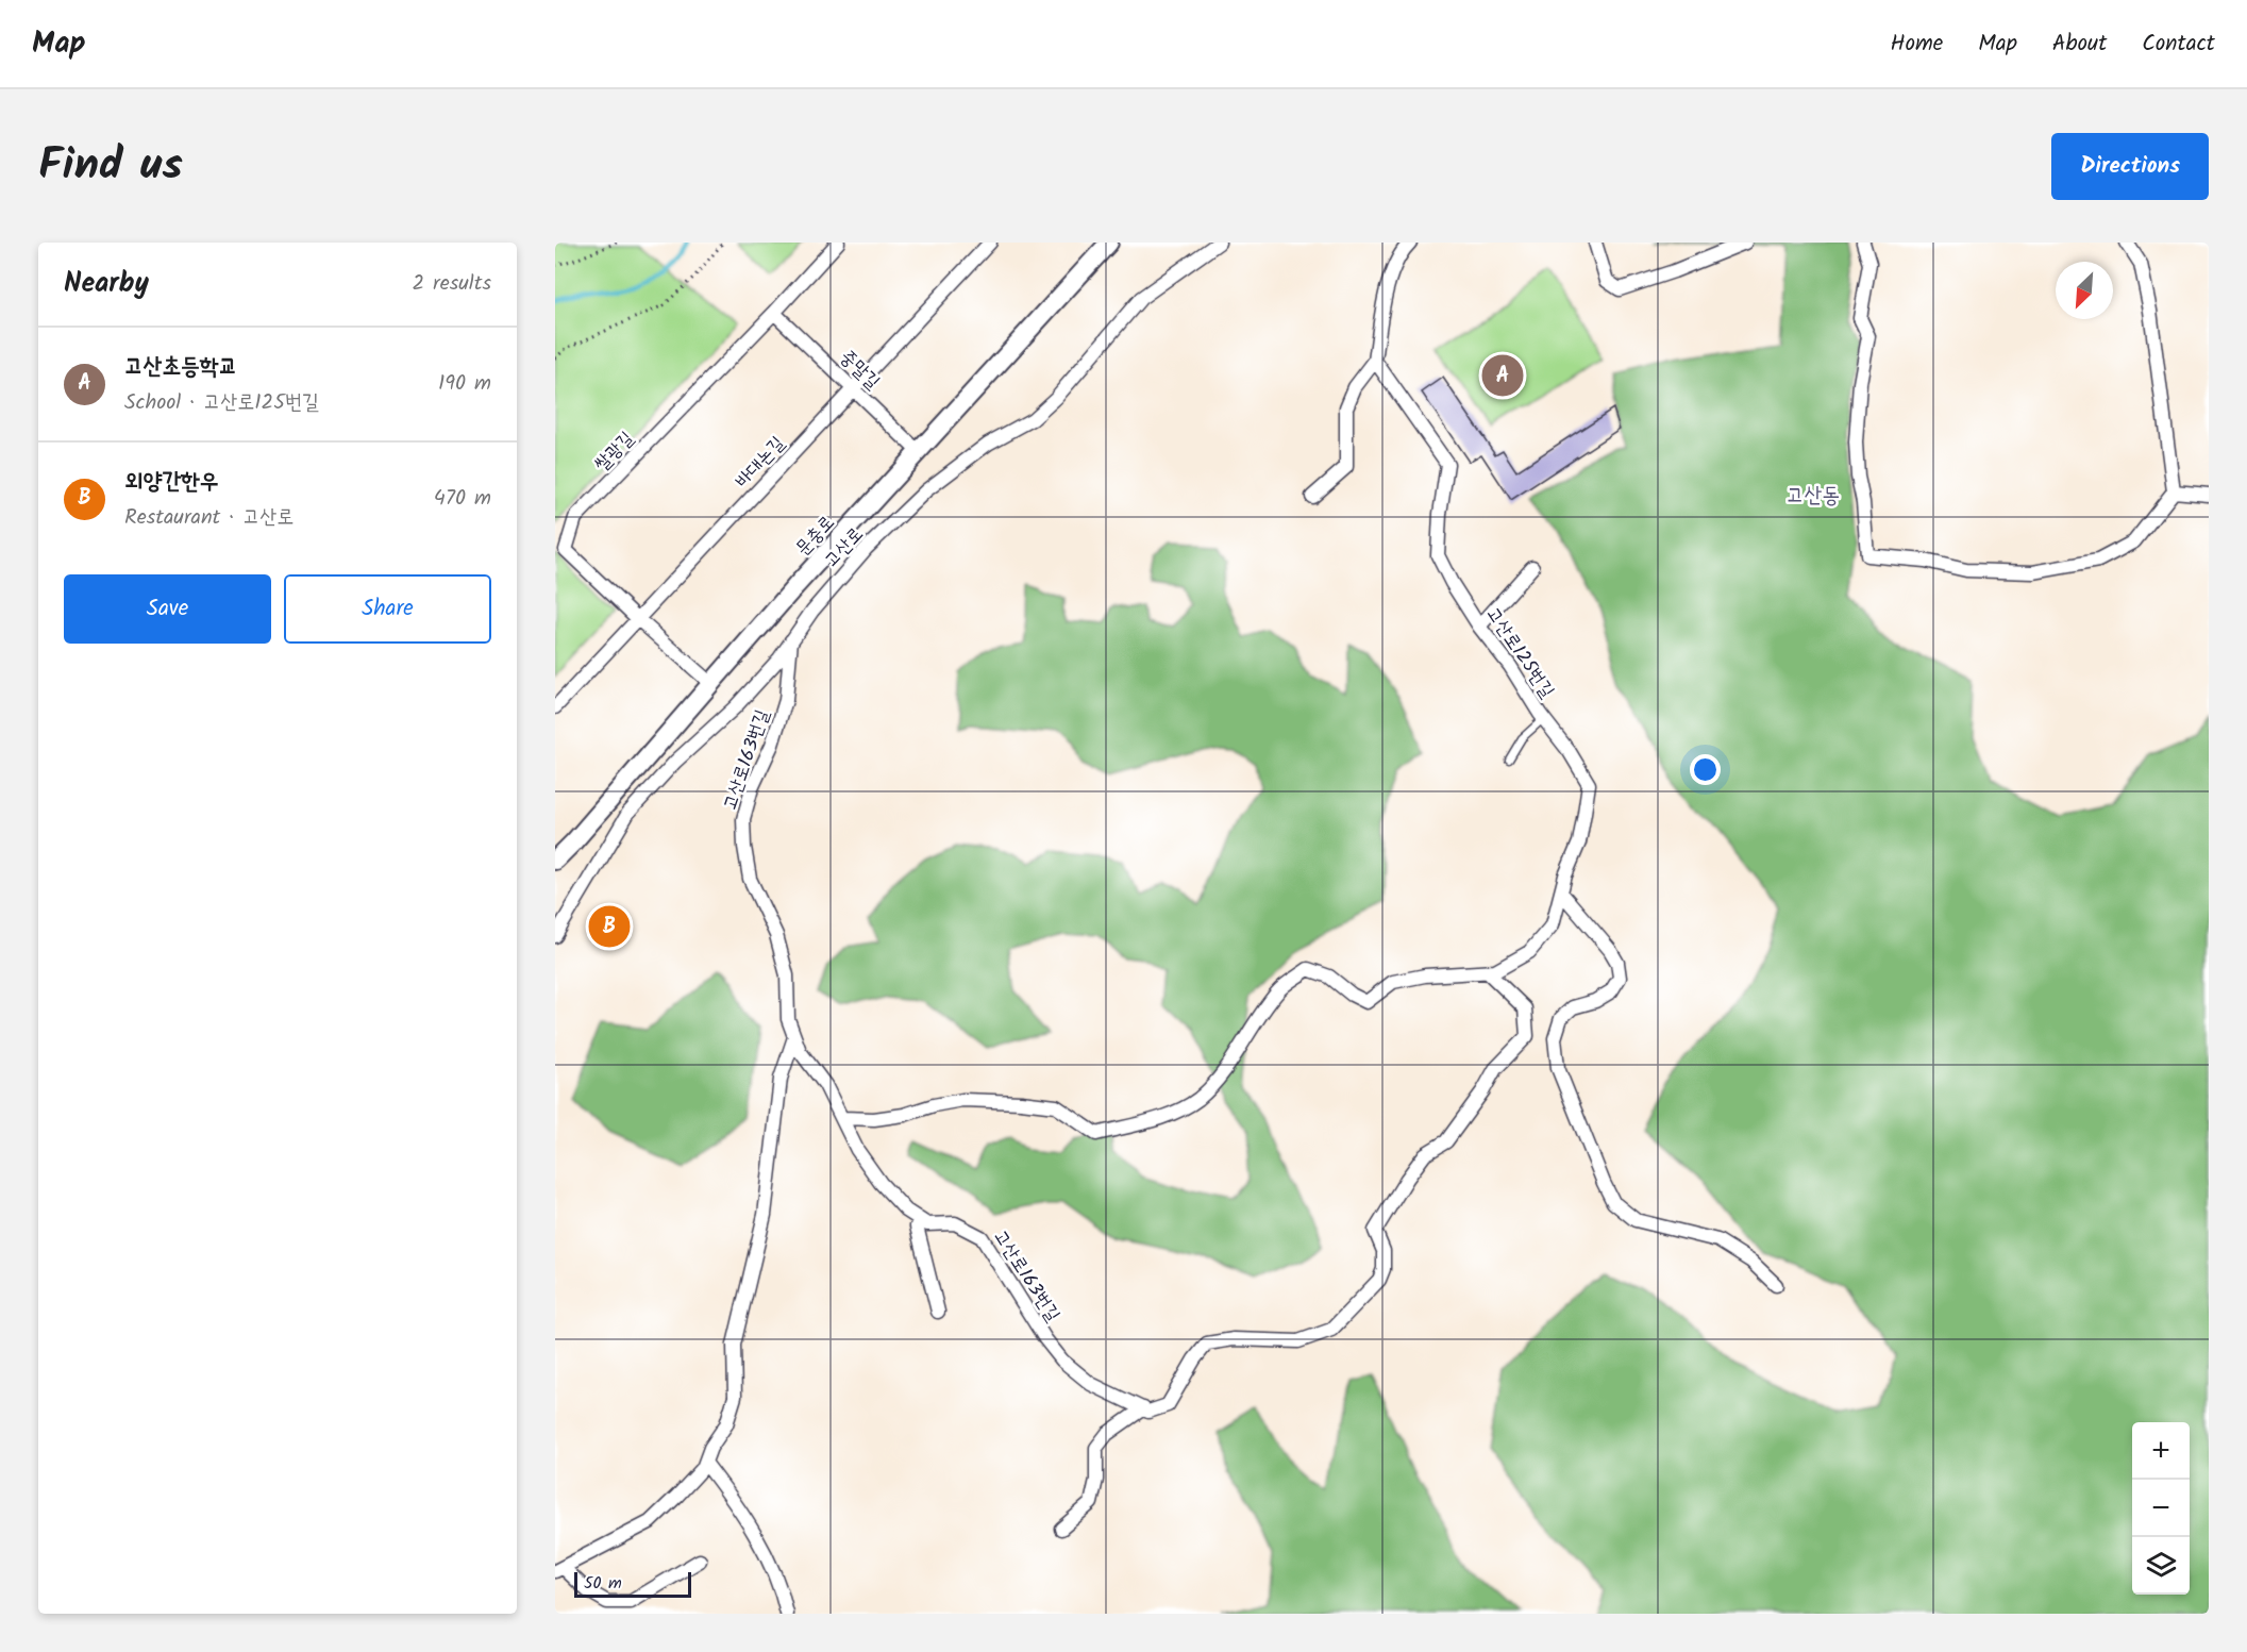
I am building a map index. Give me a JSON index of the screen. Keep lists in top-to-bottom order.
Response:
{
  "streets": {
    "street": [
      "중말길",
      "쌀광길",
      "바대논길",
      "문충로",
      "고산로",
      "고산로125번길",
      "고산로163번길"
    ]
  },
  "crossings": [
    ["중말길", "쌀광길"],
    ["중말길", "바대논길"],
    ["중말길", "문충로"],
    ["쌀광길", "바대논길"],
    ["쌀광길", "문충로"],
    ["고산로", "고산로163번길"],
    ["고산로125번길", "고산로163번길"]
  ],
  "districts": ["고산동"],
  "scale_bar": "50 m",
  "north": "bottom left",
  "page": {
    "header": "Map",
    "nav": [
      "Home",
      "Map",
      "About",
      "Contact"
    ],
    "title": "Find us",
    "buttons": [
      "Directions",
      ["Save", "Share"]
    ],
    "heading": ["Nearby", "2 results"],
    "list": [
      {
        "mark": "A",
        "name": "고산초등학교",
        "note": "School · 고산로125번길",
        "value": "190 m"
      },
      {
        "mark": "B",
        "name": "외양간한우",
        "note": "Restaurant · 고산로",
        "value": "470 m"
      }
    ],
    "pins": ["A", "B"],
    "map_buttons": ["+", "−"],
    "scale": "50 m"
  }
}
